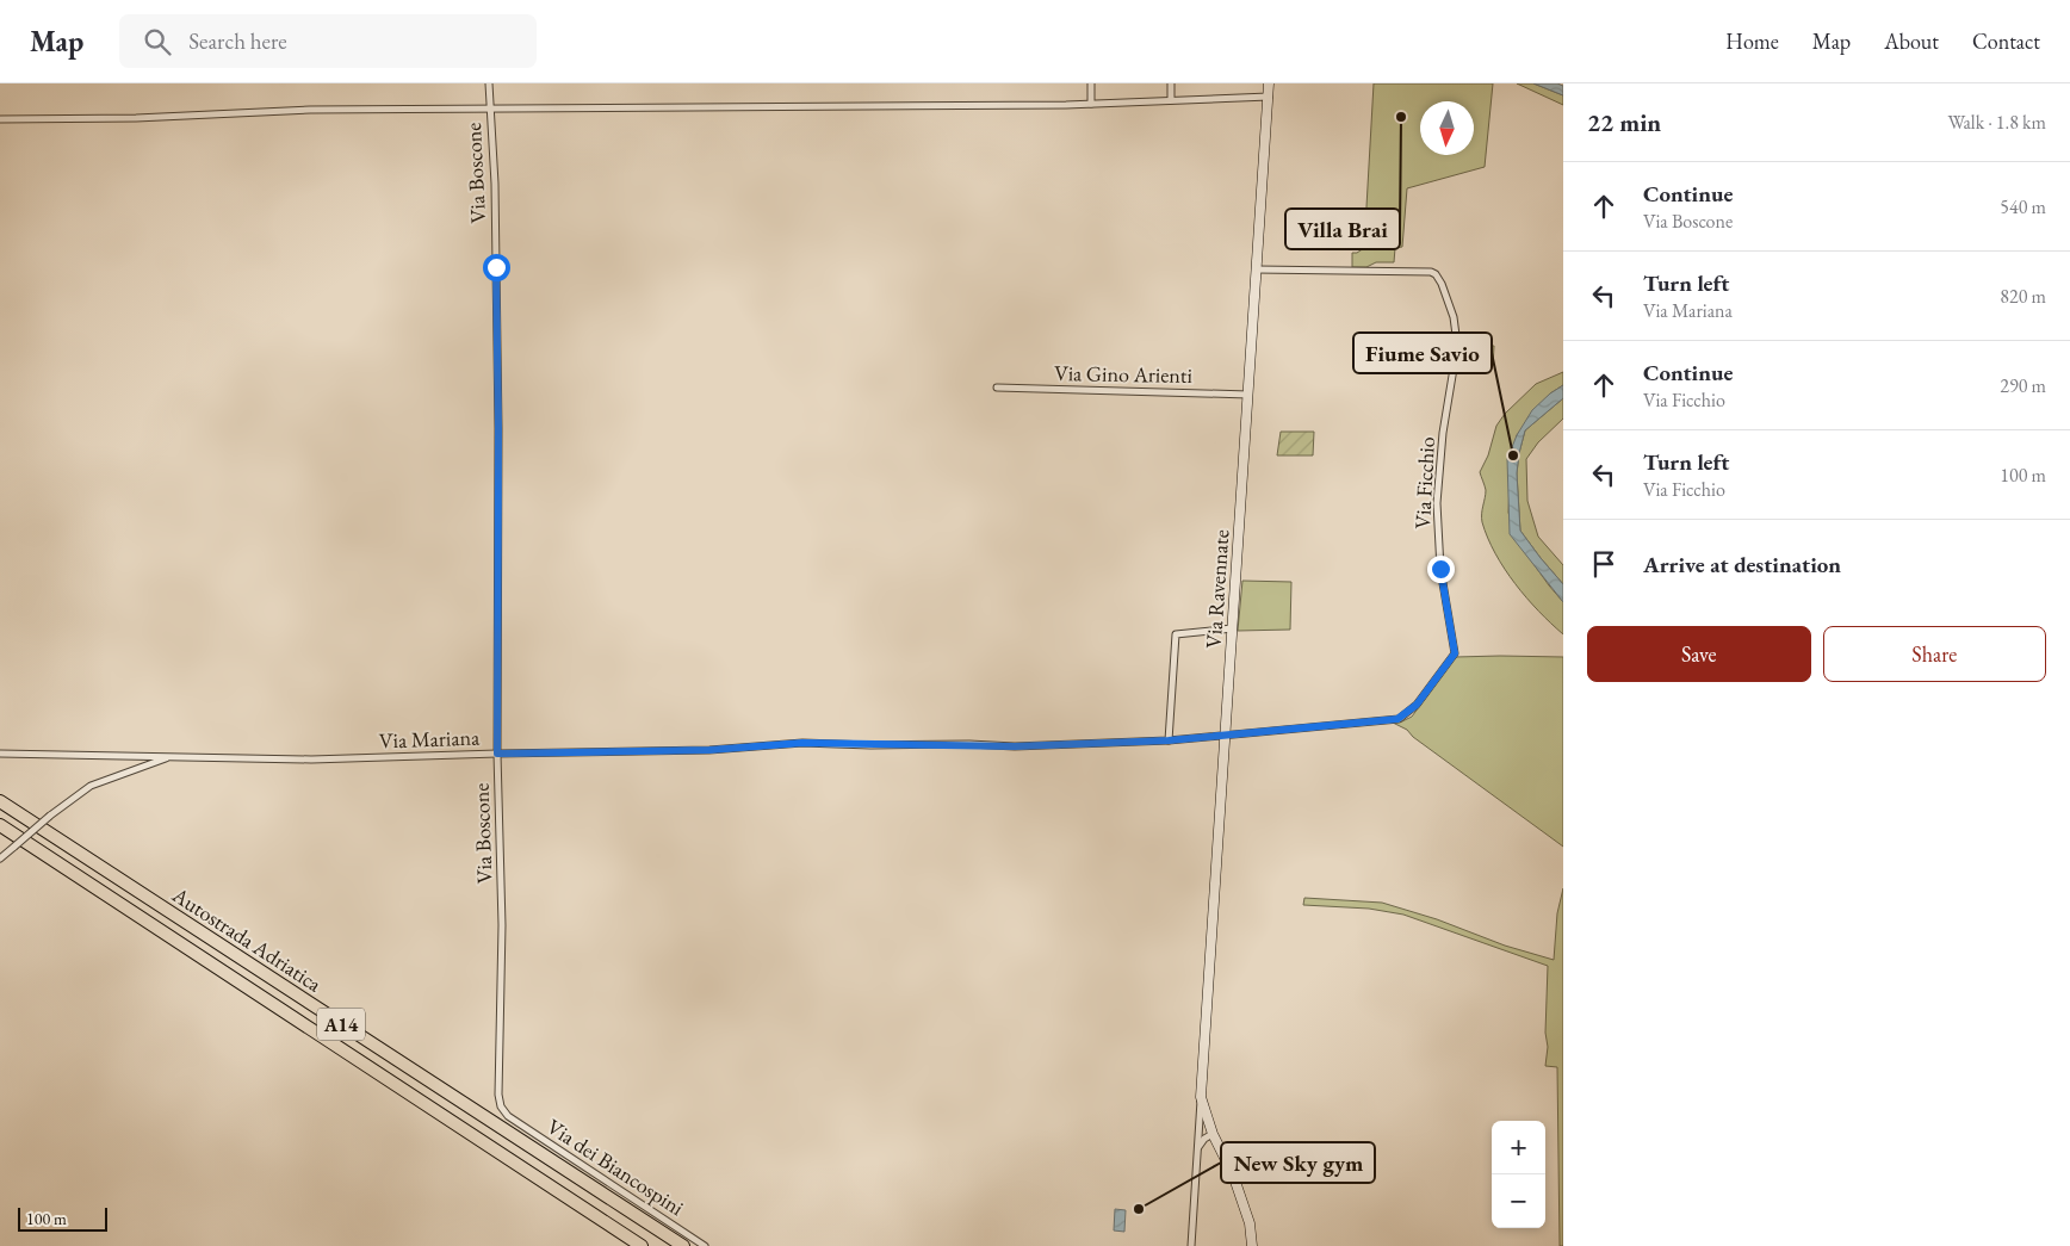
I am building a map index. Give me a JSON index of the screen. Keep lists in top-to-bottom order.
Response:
{
  "streets": {
    "highway": ["Autostrada Adriatica", "A14"],
    "main road": ["Via Ravennate"],
    "street": [
      "Via Boscone",
      "Via Gino Arienti",
      "Via Ficchio",
      "Via Mariana",
      "Via dei Biancospini"
    ]
  },
  "crossings": [
    ["Via Boscone", "Via Mariana"],
    ["Via Boscone", "Via dei Biancospini"],
    ["Via Gino Arienti", "Via Ravennate"],
    ["Via Ficchio", "Via Ravennate"],
    ["Via Ficchio", "Via Mariana"],
    ["Via Ravennate", "Via Mariana"]
  ],
  "places": ["Villa Brai", "Fiume Savio", "New Sky gym"],
  "scale_bar": "100 m",
  "north": "bottom",
  "page": {
    "header": "Map",
    "search": "Search here",
    "nav": [
      "Home",
      "Map",
      "About",
      "Contact"
    ],
    "heading": ["22 min", "Walk · 1.8 km"],
    "list": [
      ["Continue", "Via Boscone", "540 m"],
      ["Turn left", "Via Mariana", "820 m"],
      ["Continue", "Via Ficchio", "290 m"],
      ["Turn left", "Via Ficchio", "100 m"],
      "Arrive at destination"
    ],
    "buttons": ["Save", "Share"],
    "map_buttons": ["+", "−"],
    "scale": "100 m"
  }
}
